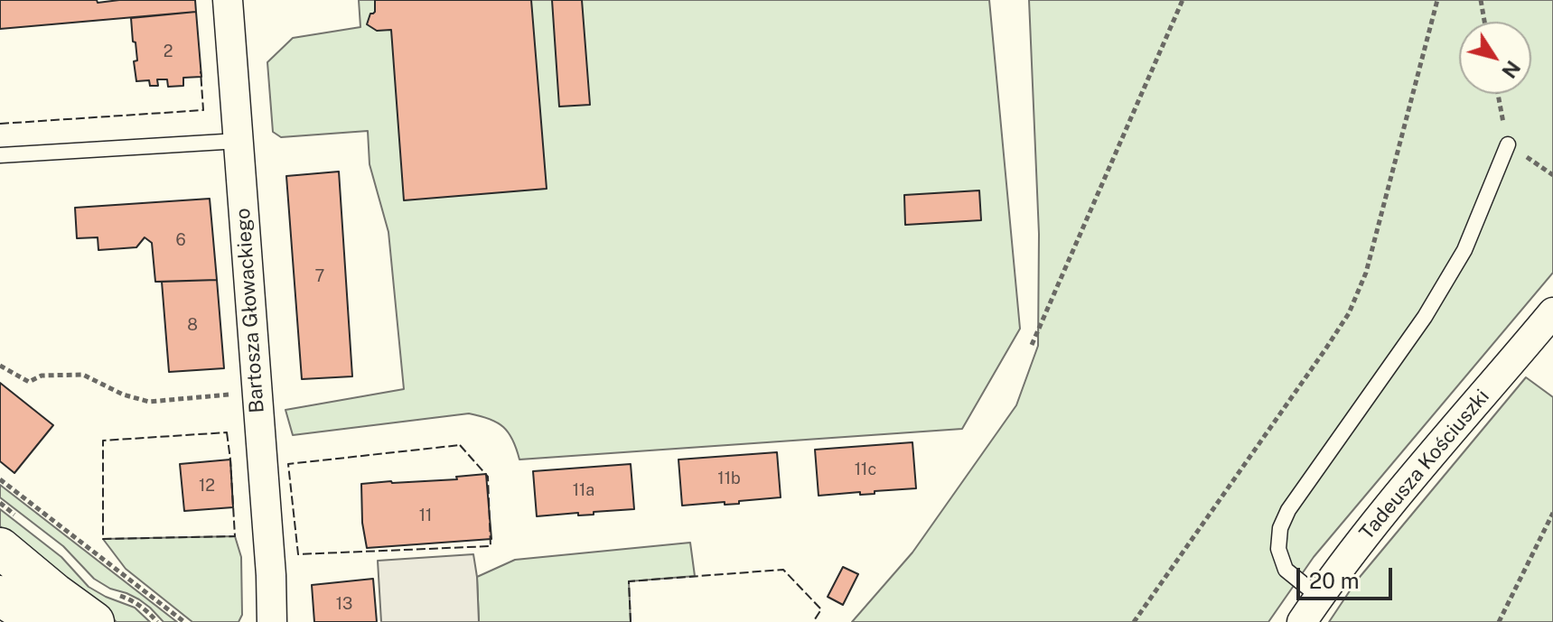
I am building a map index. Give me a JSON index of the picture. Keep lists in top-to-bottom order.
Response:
{
  "streets": {
    "street": ["Bartosza Głowackiego", "Tadeusza Kościuszki"]
  },
  "house_numbers": [
    "2",
    "6",
    "7",
    "8",
    "11c",
    "11b",
    "12",
    "11a",
    "11",
    "13"
  ],
  "scale_bar": "20 m",
  "north": "bottom right"
}
